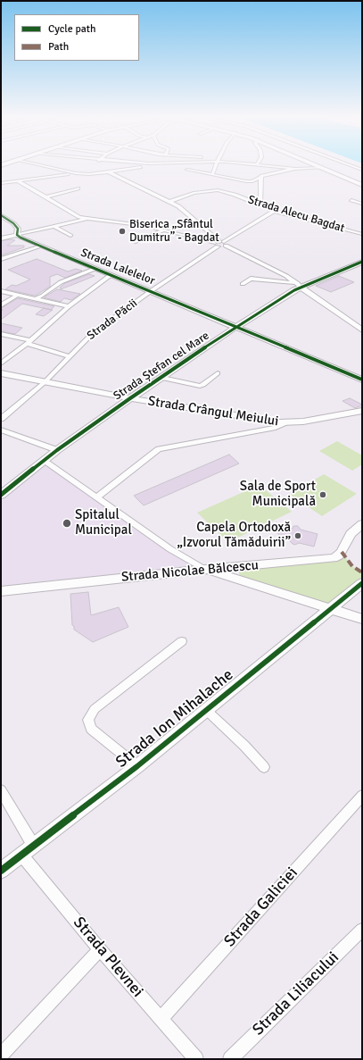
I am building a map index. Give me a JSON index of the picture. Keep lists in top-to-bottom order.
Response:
{
  "streets": {
    "street": [
      "Strada Alecu Bagdat",
      "Strada Lalelelor",
      "Strada Păcii",
      "Strada Ștefan cel Mare",
      "Strada Crângul Meiului",
      "Strada Nicolae Bălcescu",
      "Strada Ion Mihalache",
      "Strada Galiciei",
      "Strada Plevnei",
      "Strada Liliacului"
    ]
  },
  "crossings": [
    ["Strada Alecu Bagdat", "Strada Păcii"],
    ["Strada Lalelelor", "Strada Păcii"],
    ["Strada Lalelelor", "Strada Ștefan cel Mare"],
    ["Strada Păcii", "Strada Crângul Meiului"],
    ["Strada Ștefan cel Mare", "Strada Crângul Meiului"],
    ["Strada Ion Mihalache", "Strada Plevnei"],
    ["Strada Galiciei", "Strada Plevnei"]
  ],
  "places": [
    "Biserica „Sfântul Dumitru” - Bagdat",
    "Sala de Sport Municipală",
    "Spitalul Municipal",
    "Capela Ortodoxă „Izvorul Tămăduirii”"
  ],
  "legend": ["Cycle path", "Path"]
}
